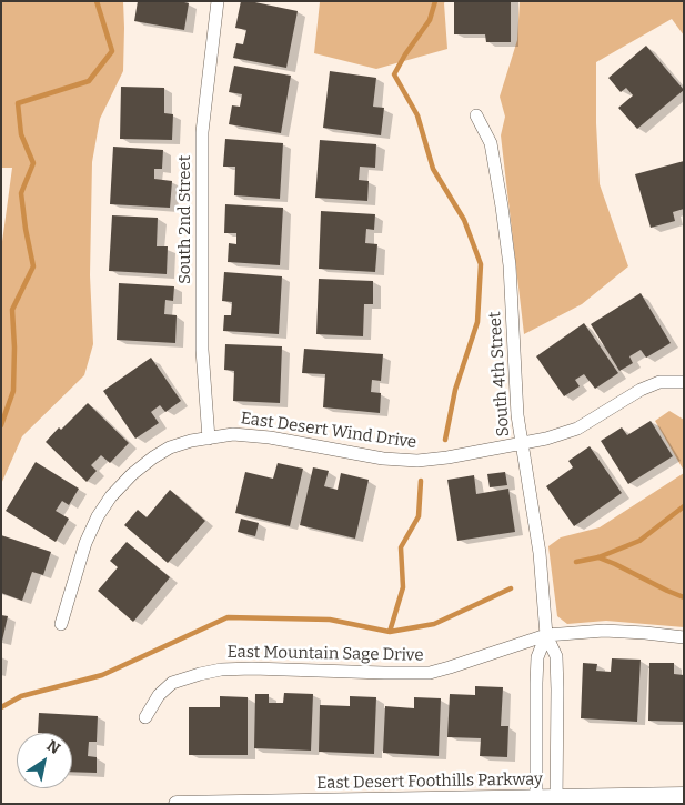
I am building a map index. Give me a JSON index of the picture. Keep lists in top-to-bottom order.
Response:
{
  "streets": {
    "street": [
      "South 2nd Street",
      "South 4th Street",
      "East Desert Wind Drive",
      "East Mountain Sage Drive",
      "East Desert Foothills Parkway"
    ]
  },
  "crossings": [
    ["South 2nd Street", "East Desert Wind Drive"],
    ["South 4th Street", "East Desert Wind Drive"],
    ["South 4th Street", "East Mountain Sage Drive"],
    ["South 4th Street", "East Desert Foothills Parkway"]
  ],
  "north": "top right"
}
